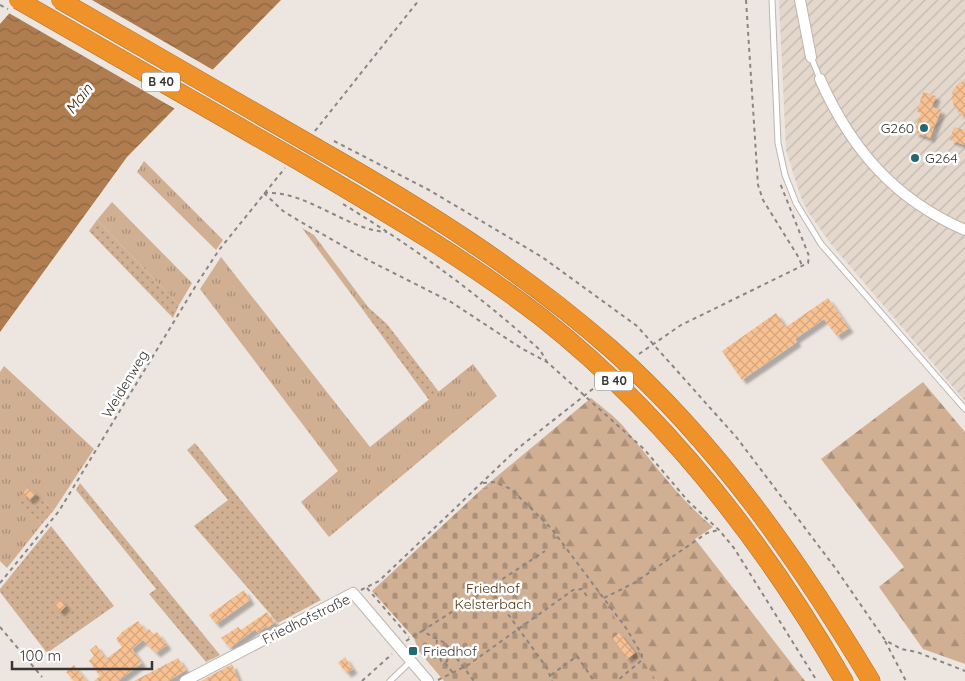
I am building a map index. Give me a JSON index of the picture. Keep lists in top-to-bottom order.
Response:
{
  "streets": {
    "highway": ["B 40"],
    "street": ["Friedhofstraße"],
    "path": ["Weidenweg"]
  },
  "crossings": [
    ["B 40", "Weidenweg"]
  ],
  "water": ["Main"],
  "parks": ["Friedhof Kelsterbach"],
  "places": {
    "other": ["G260", "G264"],
    "transit": ["Friedhof"]
  },
  "scale_bar": "100 m"
}
